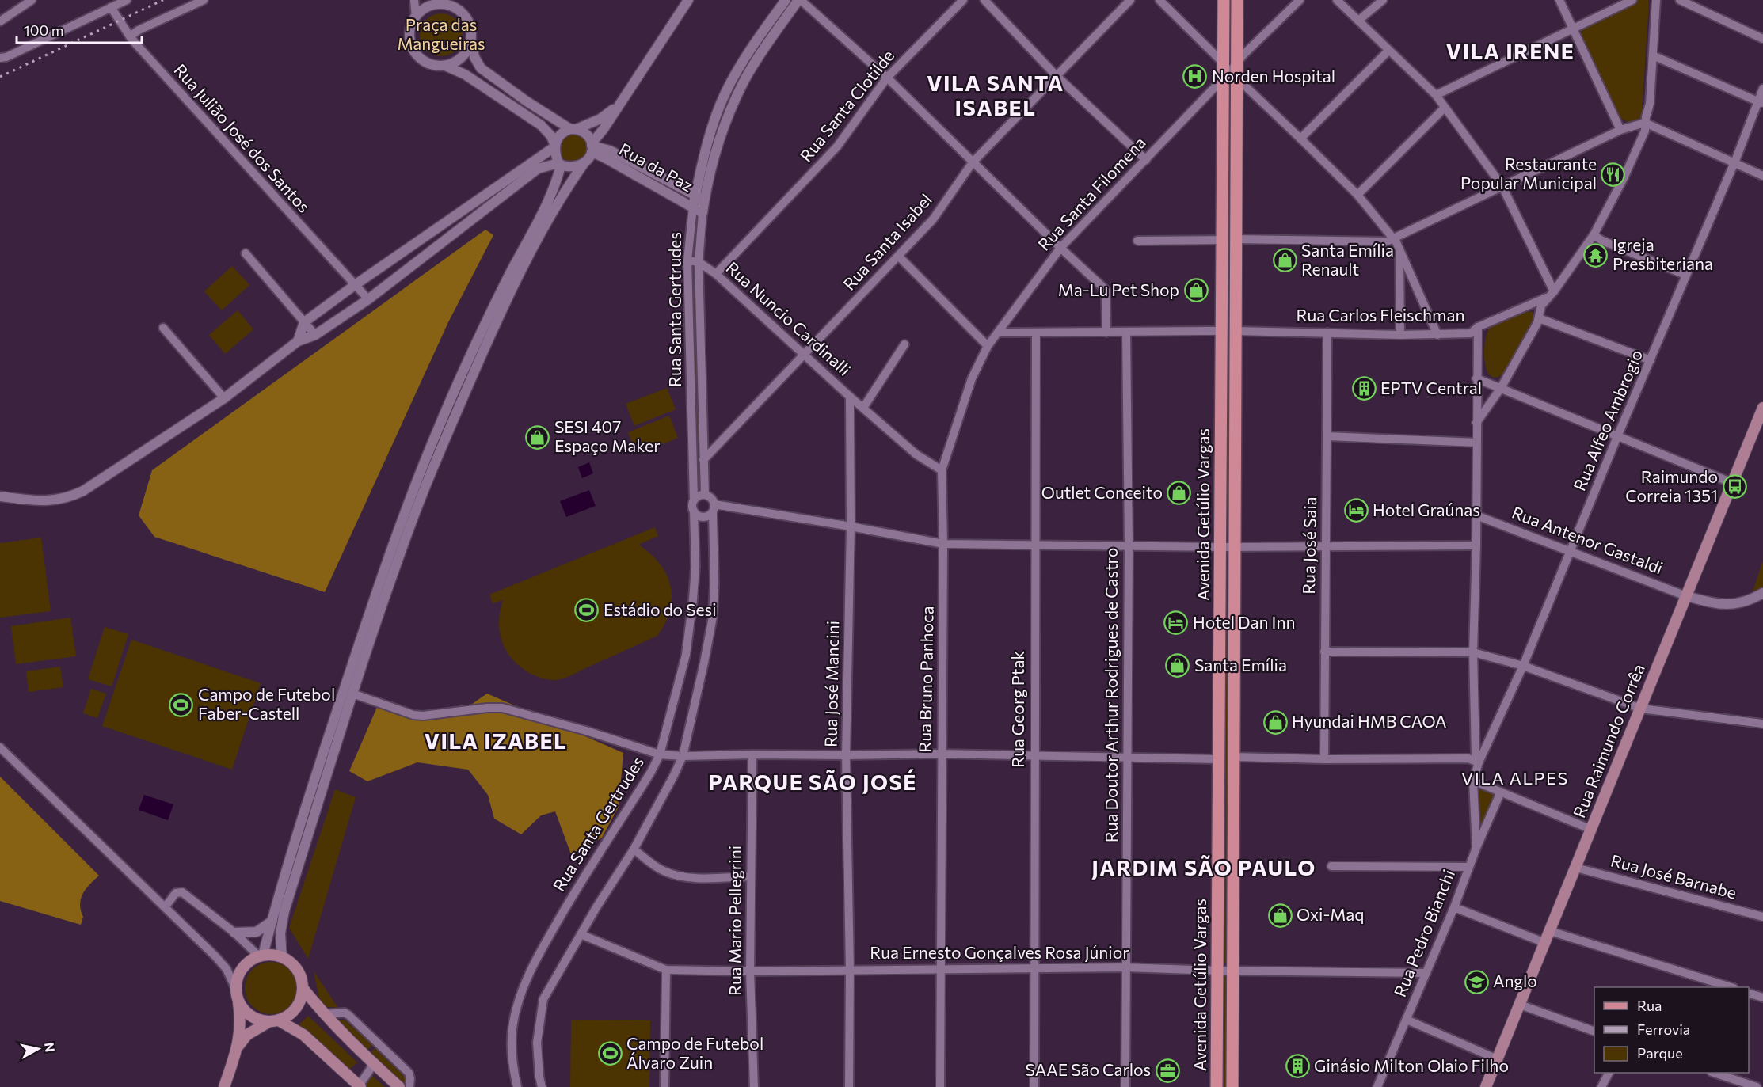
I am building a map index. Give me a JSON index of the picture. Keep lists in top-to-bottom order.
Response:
{
  "streets": {
    "main road": ["Avenida Getúlio Vargas", "Rua Raimundo Corrêa"],
    "street": [
      "Rua Santa Clotilde",
      "Rua Julião José dos Santos",
      "Rua da Paz",
      "Rua Santa Filomena",
      "Rua Santa Isabel",
      "Rua Santa Gertrudes",
      "Rua Carlos Fleischman",
      "Rua Nuncio Cardinalli",
      "Rua Alfeo Ambrogio",
      "Rua Antenor Gastaldi",
      "Rua José Saia",
      "Rua Bruno Panhoca",
      "Rua José Mancini",
      "Rua Doutor Arthur Rodrigues de Castro",
      "Rua Georg Ptak",
      "Rua José Barnabe",
      "Rua Mario Pellegrini",
      "Rua Pedro Bianchi",
      "Rua Ernesto Gonçalves Rosa Júnior"
    ]
  },
  "crossings": [
    ["Rua Santa Clotilde", "Rua Nuncio Cardinalli"],
    ["Rua da Paz", "Rua Santa Gertrudes"],
    ["Rua Santa Filomena", "Rua Nuncio Cardinalli"],
    ["Rua Santa Filomena", "Avenida Getúlio Vargas"],
    ["Rua Santa Filomena", "Rua Bruno Panhoca"],
    ["Rua Santa Isabel", "Rua Santa Gertrudes"],
    ["Rua Santa Isabel", "Rua Nuncio Cardinalli"],
    ["Rua Santa Gertrudes", "Rua Nuncio Cardinalli"],
    ["Rua Carlos Fleischman", "Avenida Getúlio Vargas"],
    ["Rua Carlos Fleischman", "Rua José Saia"],
    ["Rua Nuncio Cardinalli", "Rua Bruno Panhoca"],
    ["Rua Nuncio Cardinalli", "Rua José Mancini"],
    ["Rua Alfeo Ambrogio", "Rua Antenor Gastaldi"],
    ["Rua Alfeo Ambrogio", "Rua Pedro Bianchi"],
    ["Avenida Getúlio Vargas", "Rua Ernesto Gonçalves Rosa Júnior"],
    ["Rua Antenor Gastaldi", "Rua Raimundo Corrêa"],
    ["Rua Bruno Panhoca", "Rua Ernesto Gonçalves Rosa Júnior"],
    ["Rua José Mancini", "Rua Ernesto Gonçalves Rosa Júnior"],
    ["Rua Doutor Arthur Rodrigues de Castro", "Rua Ernesto Gonçalves Rosa Júnior"],
    ["Rua Georg Ptak", "Rua Ernesto Gonçalves Rosa Júnior"],
    ["Rua Raimundo Corrêa", "Rua José Barnabe"],
    ["Rua Mario Pellegrini", "Rua Ernesto Gonçalves Rosa Júnior"],
    ["Rua Pedro Bianchi", "Rua Ernesto Gonçalves Rosa Júnior"]
  ],
  "districts": [
    "VILA IRENE",
    "VILA SANTA ISABEL",
    "VILA IZABEL",
    "VILA ALPES",
    "PARQUE SÃO JOSÉ",
    "JARDIM SÃO PAULO"
  ],
  "parks": ["Praça das Mangueiras"],
  "places": {
    "hospital": ["Norden Hospital"],
    "restaurant": ["Restaurante Popular Municipal"],
    "temple": ["Igreja Presbiteriana"],
    "shop": [
      "Santa Emília Renault",
      "Ma-Lu Pet Shop",
      "SESI 407 Espaço Maker",
      "Outlet Conceito",
      "Santa Emília",
      "Hyundai HMB CAOA",
      "Oxi-Maq"
    ],
    "building": ["EPTV Central", "Ginásio Milton Olaio Filho"],
    "bus stop": ["Raimundo Correia 1351"],
    "hotel": ["Hotel Graúnas", "Hotel Dan Inn"],
    "sports": ["Estádio do Sesi", "Campo de Futebol Faber-Castell", "Campo de Futebol Álvaro Zuin"],
    "school or university": ["Anglo"],
    "office": ["SAAE São Carlos"]
  },
  "legend": ["Rua", "Ferrovia", "Parque"],
  "scale_bar": "100 m",
  "north": "right"
}
